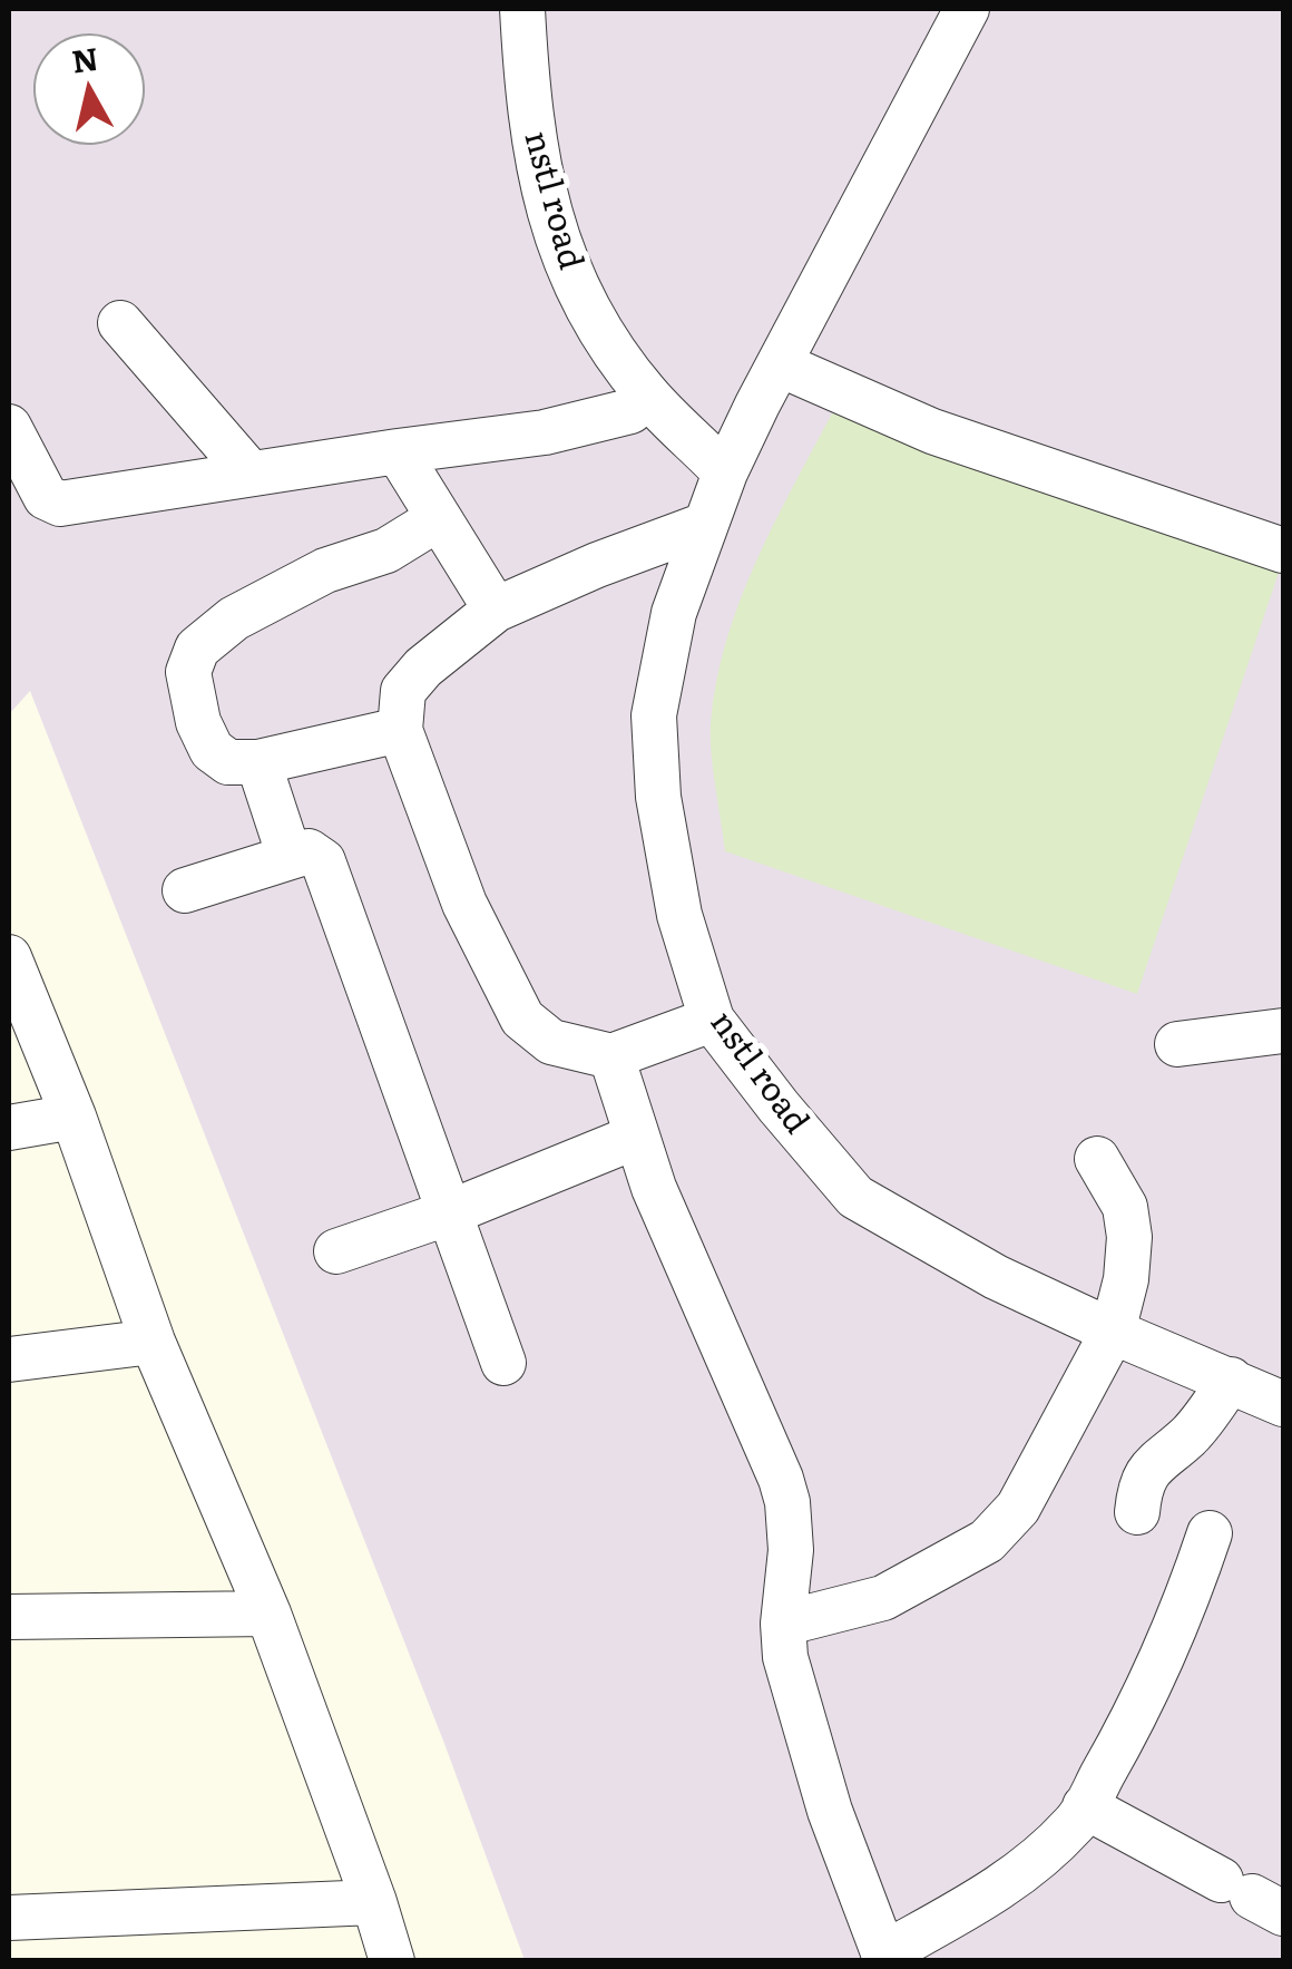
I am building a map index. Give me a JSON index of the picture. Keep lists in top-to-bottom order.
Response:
{
  "streets": {
    "street": ["nstl road"]
  },
  "north": "top"
}
